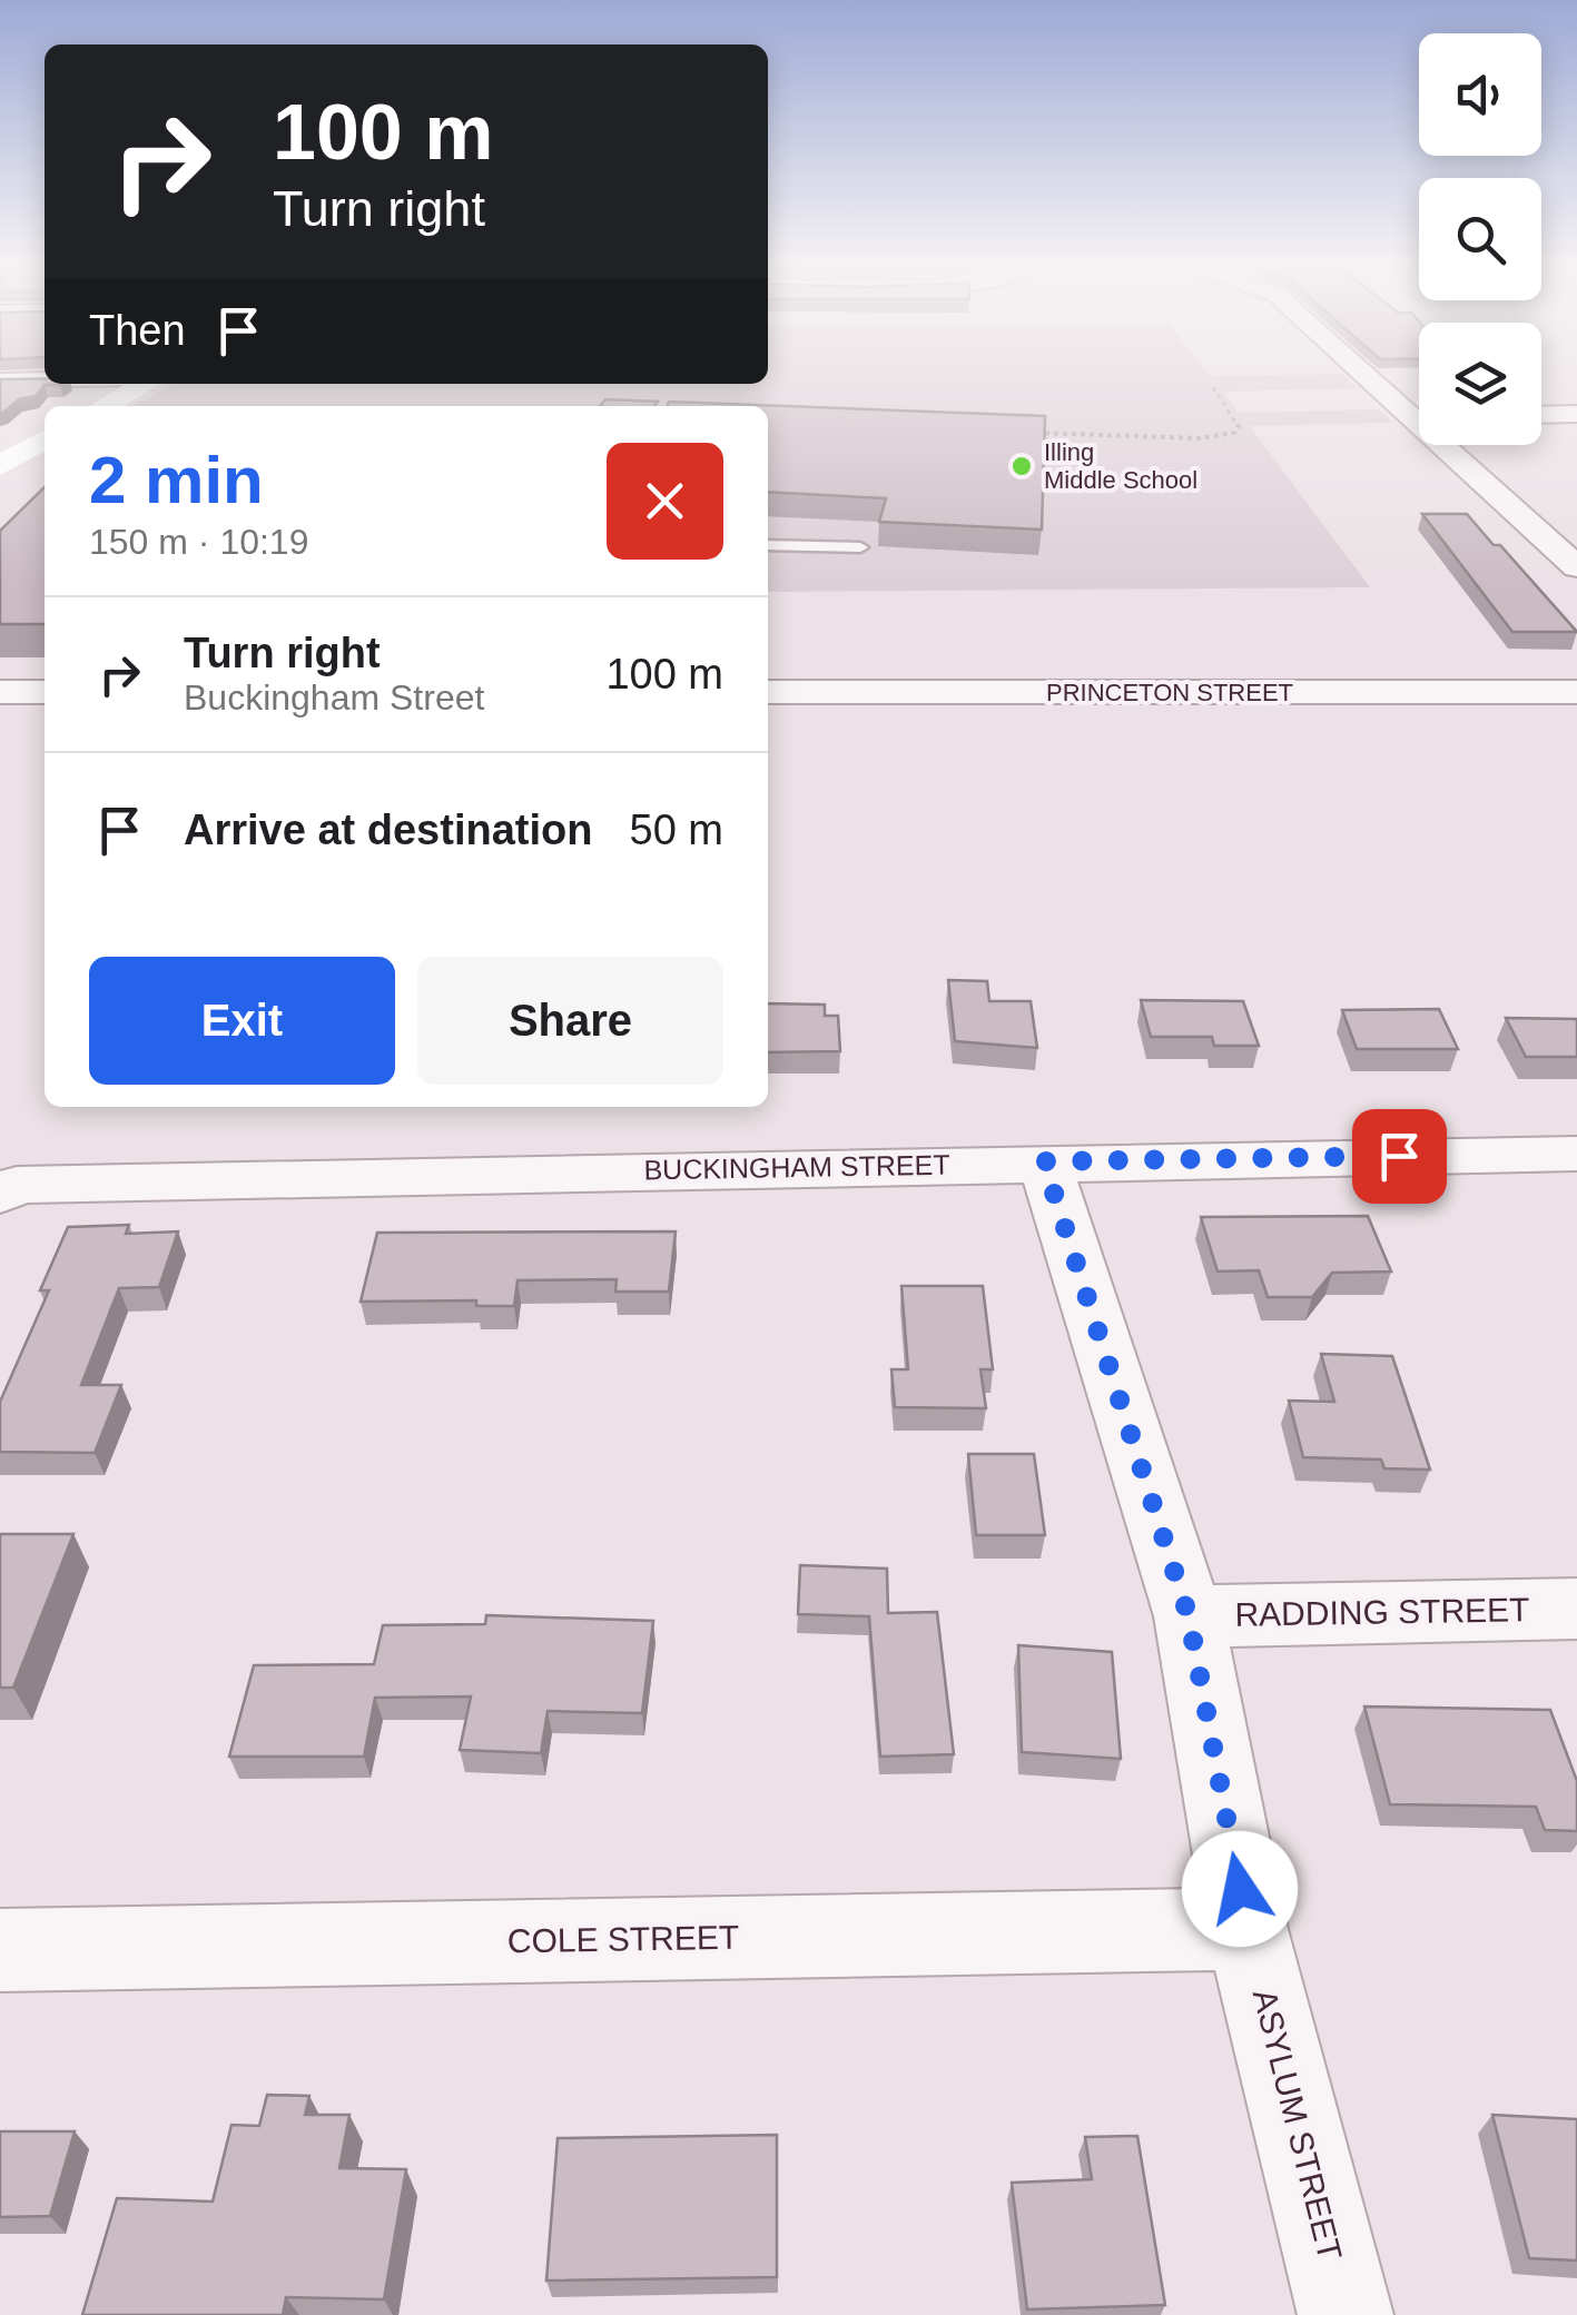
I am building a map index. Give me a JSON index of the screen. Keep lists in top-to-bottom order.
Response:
{
  "streets": {
    "street": [
      "PRINCETON STREET",
      "BUCKINGHAM STREET",
      "RADDING STREET",
      "COLE STREET",
      "ASYLUM STREET"
    ]
  },
  "crossings": [
    ["BUCKINGHAM STREET", "ASYLUM STREET"],
    ["RADDING STREET", "ASYLUM STREET"],
    ["COLE STREET", "ASYLUM STREET"]
  ],
  "places": ["Illing Middle School"],
  "page": {
    "turn": ["100 m", "Turn right"],
    "then": "Then",
    "heading": ["2 min", "150 m · 10:19"],
    "list": [
      {
        "name": "Turn right",
        "note": "Buckingham Street",
        "value": "100 m"
      },
      {
        "name": "Arrive at destination",
        "value": "50 m"
      }
    ],
    "buttons": ["Exit", "Share"]
  }
}
